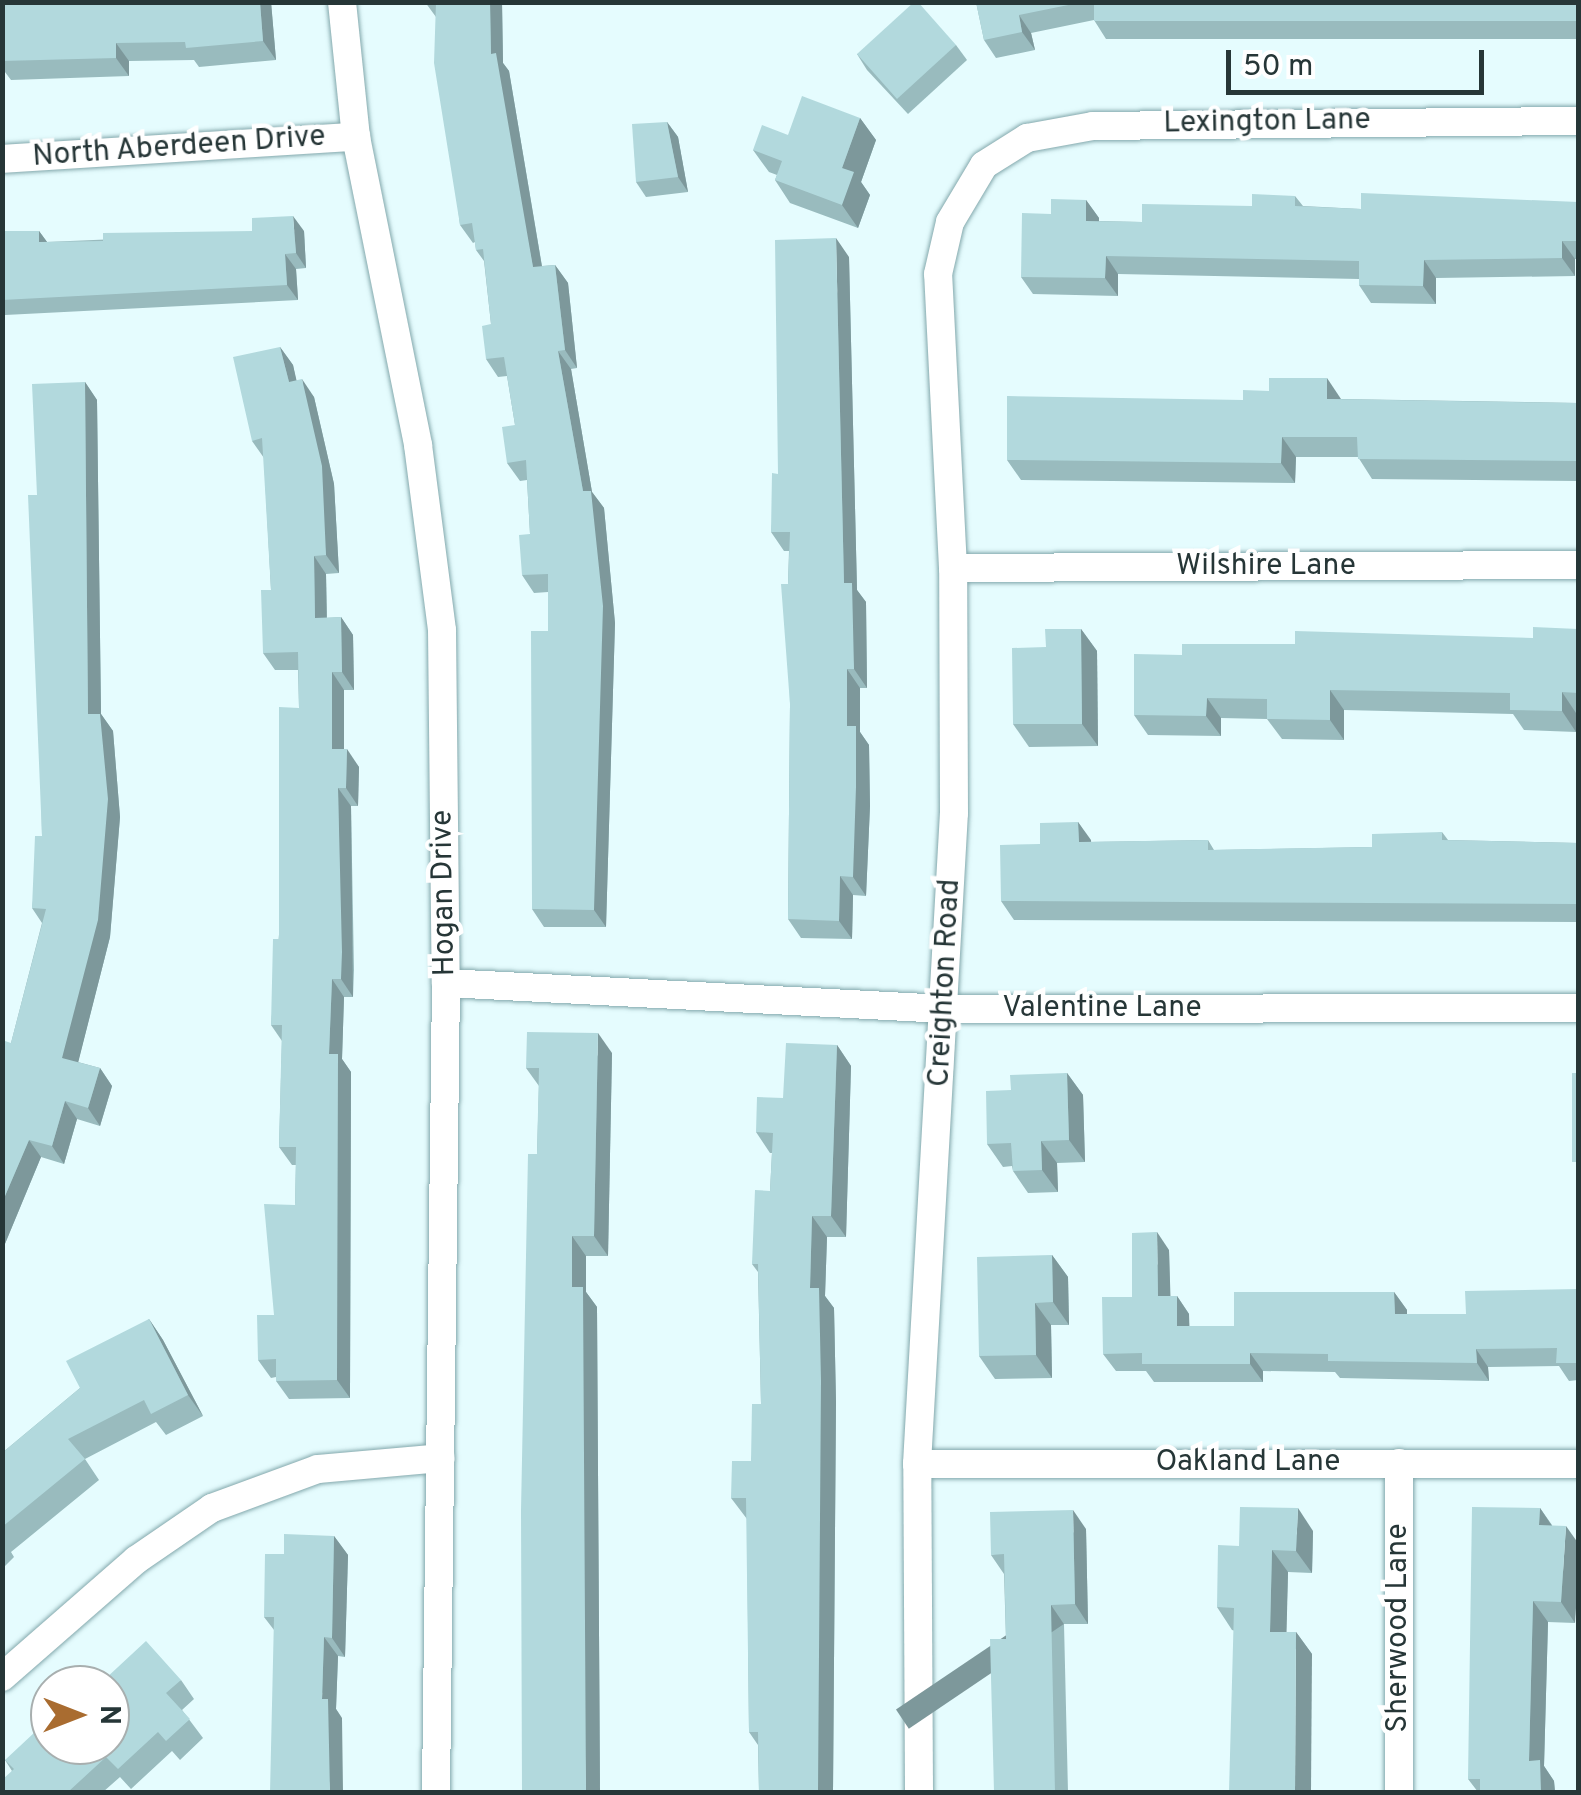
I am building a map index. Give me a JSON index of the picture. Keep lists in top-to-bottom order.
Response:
{
  "streets": {
    "street": [
      "Lexington Lane",
      "North Aberdeen Drive",
      "Wilshire Lane",
      "Hogan Drive",
      "Creighton Road",
      "Valentine Lane",
      "Oakland Lane",
      "Sherwood Lane"
    ]
  },
  "crossings": [
    ["Lexington Lane", "Creighton Road"],
    ["North Aberdeen Drive", "Hogan Drive"],
    ["Wilshire Lane", "Creighton Road"],
    ["Hogan Drive", "Valentine Lane"],
    ["Creighton Road", "Valentine Lane"],
    ["Creighton Road", "Oakland Lane"],
    ["Oakland Lane", "Sherwood Lane"]
  ],
  "scale_bar": "50 m",
  "north": "right"
}
